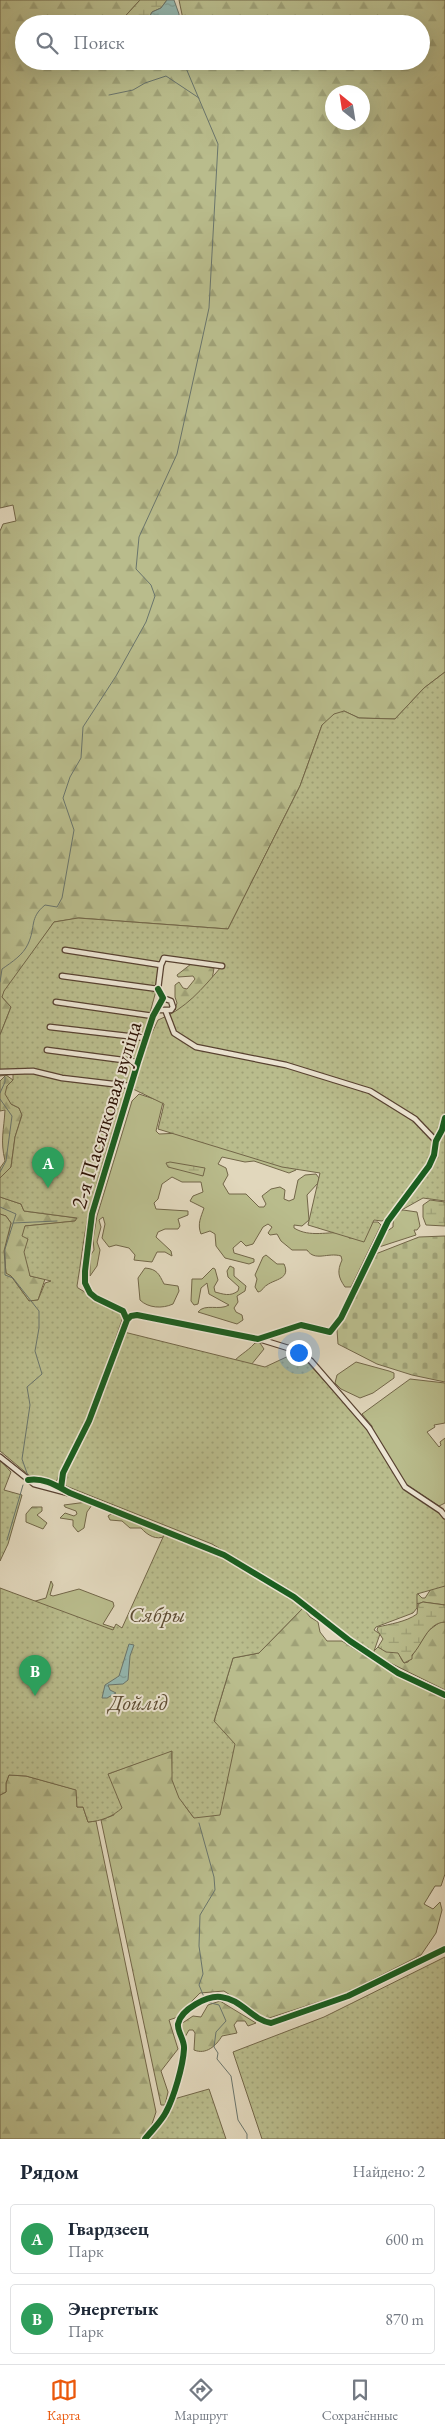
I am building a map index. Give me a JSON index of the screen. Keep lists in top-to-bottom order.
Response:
{
  "streets": {
    "street": ["2-я Пасялковая вуліца"]
  },
  "parks": ["Сябры", "Дойлід"],
  "north": "top left",
  "page": {
    "search": "Поиск",
    "pins": ["A", "B"],
    "heading": ["Рядом", "Найдено: 2"],
    "list": [
      {
        "mark": "A",
        "name": "Гвардзеец",
        "note": "Парк",
        "value": "600 m"
      },
      {
        "mark": "B",
        "name": "Энергетык",
        "note": "Парк",
        "value": "870 m"
      }
    ],
    "nav": ["Карта", "Маршрут", "Сохранённые"]
  }
}
